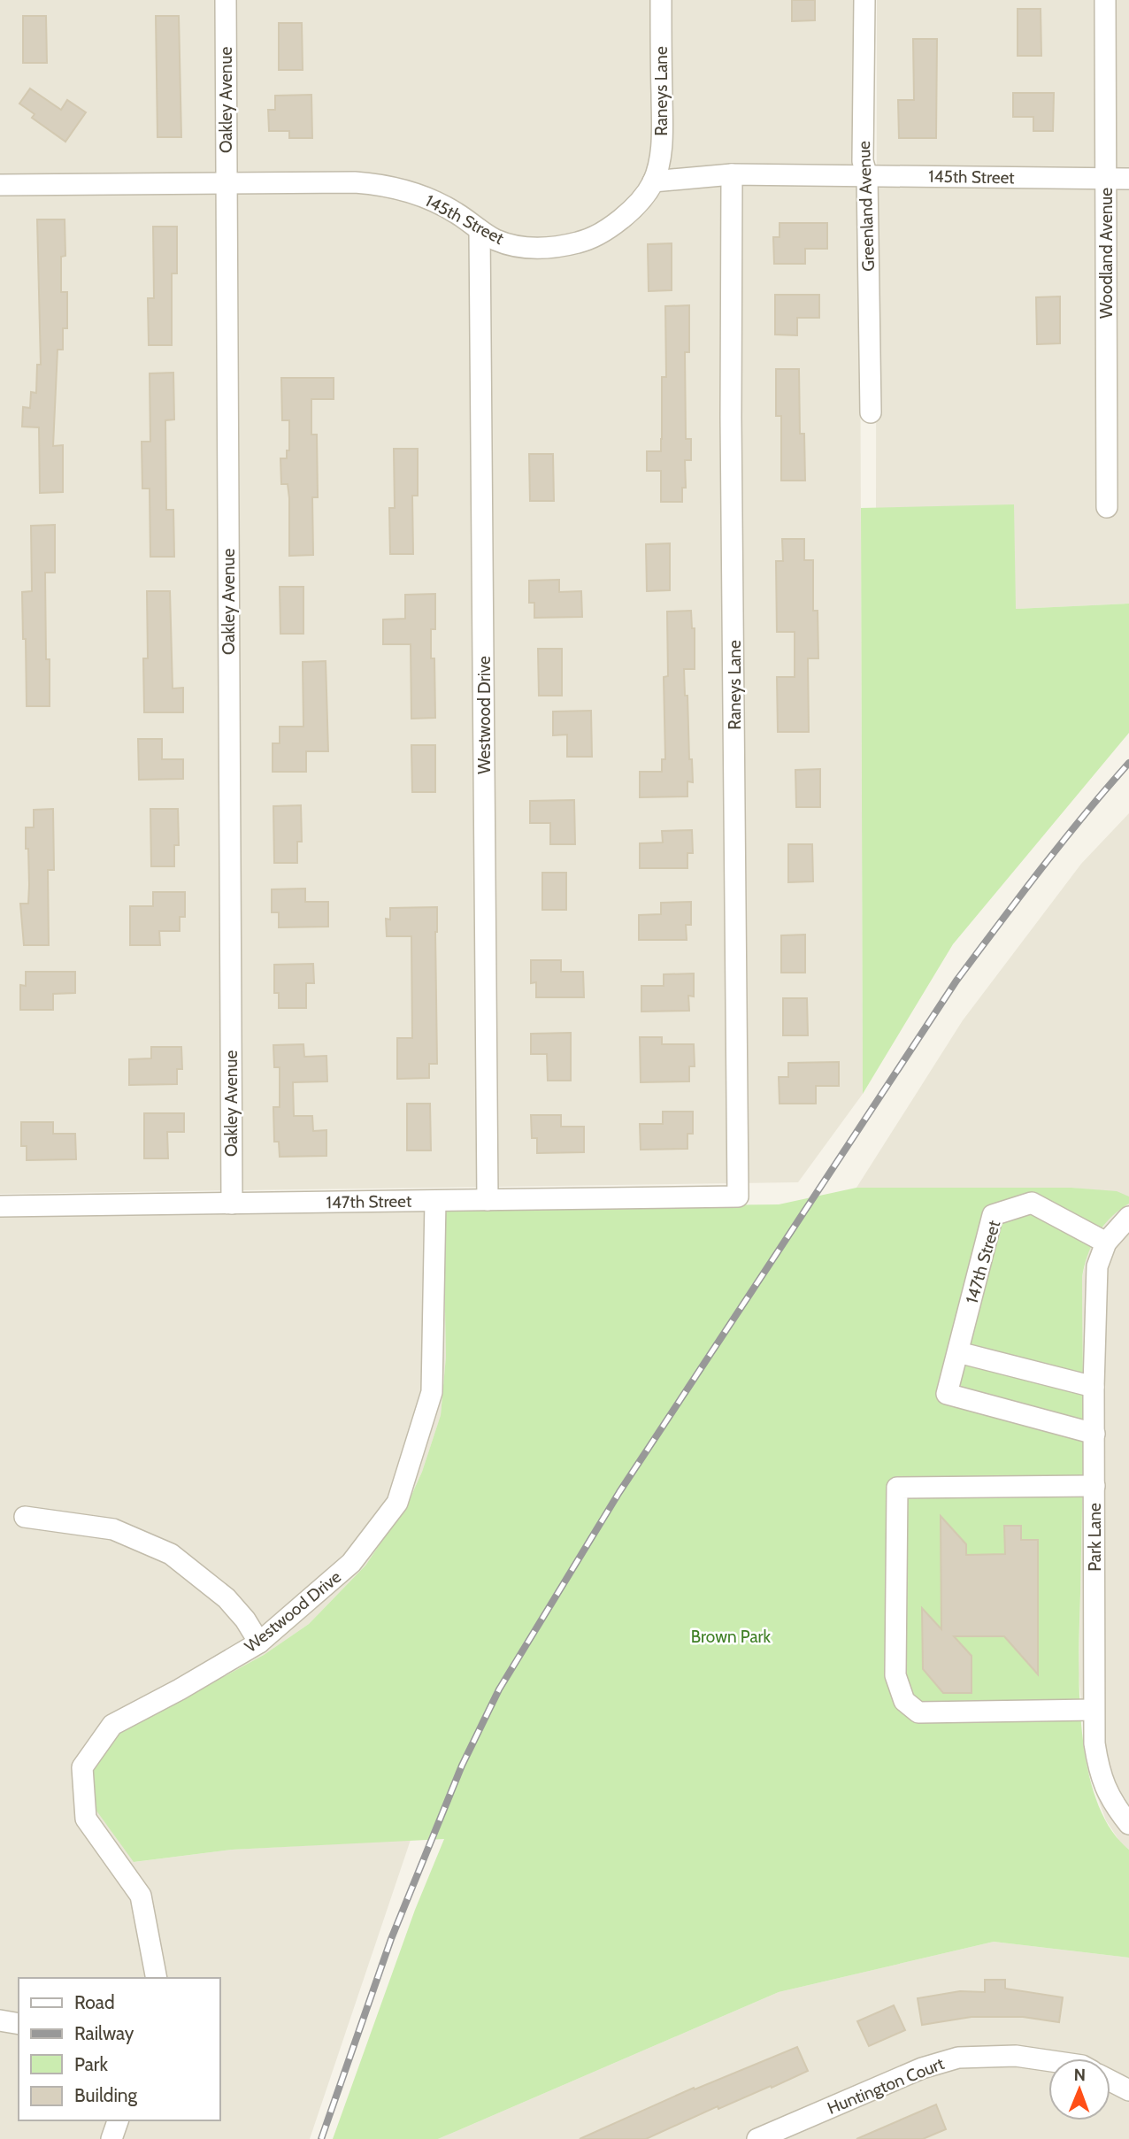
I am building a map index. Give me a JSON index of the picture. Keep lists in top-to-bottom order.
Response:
{
  "streets": {
    "street": [
      "Raneys Lane",
      "Oakley Avenue",
      "145th Street",
      "Greenland Avenue",
      "Woodland Avenue",
      "Westwood Drive",
      "147th Street",
      "Park Lane",
      "Huntington Court"
    ]
  },
  "crossings": [
    ["Raneys Lane", "145th Street"],
    ["Raneys Lane", "147th Street"],
    ["Oakley Avenue", "145th Street"],
    ["Oakley Avenue", "147th Street"],
    ["145th Street", "Greenland Avenue"],
    ["145th Street", "Woodland Avenue"],
    ["145th Street", "Westwood Drive"],
    ["Westwood Drive", "147th Street"],
    ["147th Street", "Park Lane"]
  ],
  "parks": ["Brown Park"],
  "legend": [
    "Road",
    "Railway",
    "Park",
    "Building"
  ],
  "north": "top"
}
